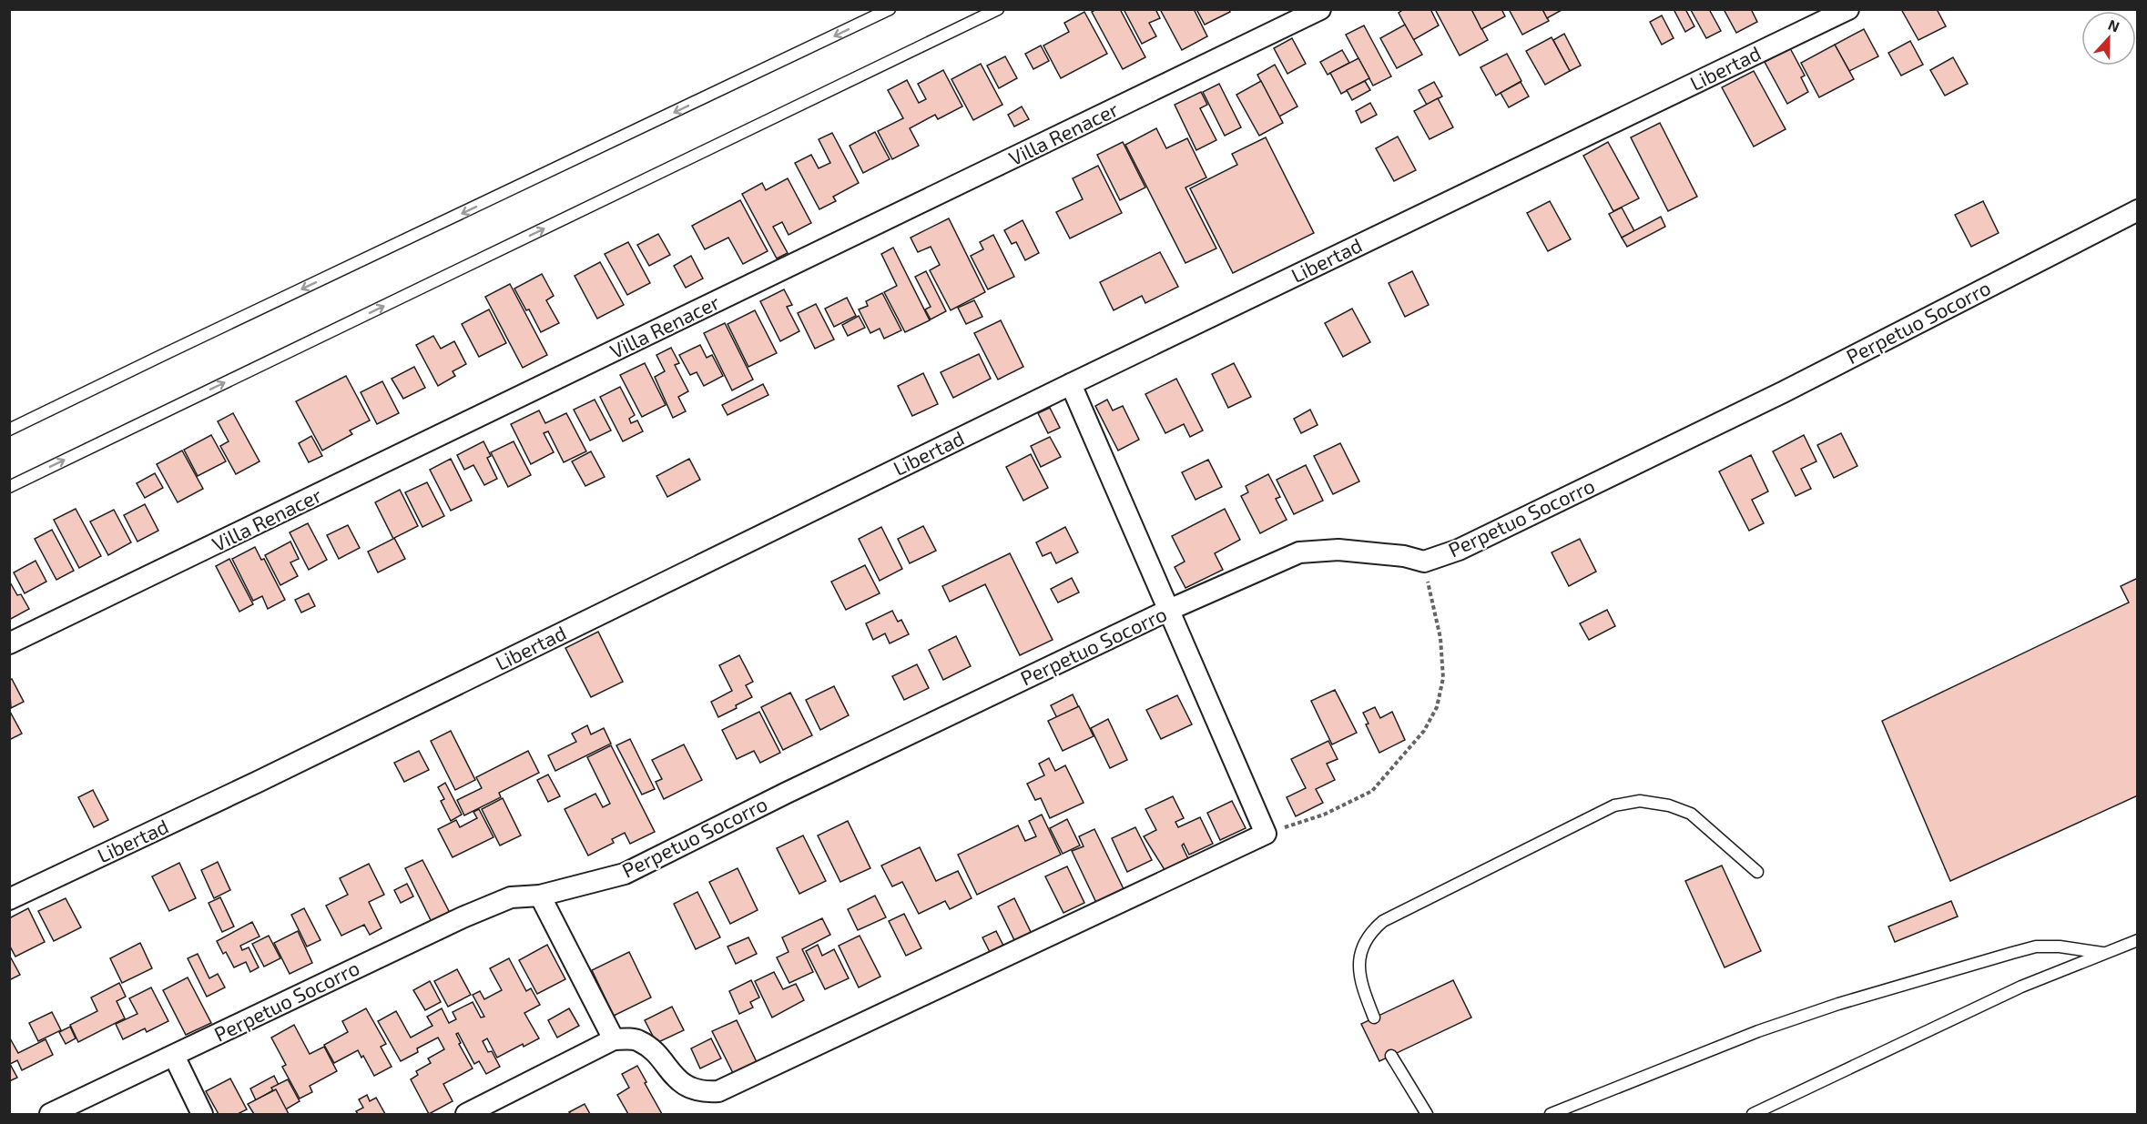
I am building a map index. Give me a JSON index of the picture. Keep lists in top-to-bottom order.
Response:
{
  "streets": {
    "street": ["Libertad", "Villa Renacer", "Perpetuo Socorro"]
  },
  "north": "top"
}
